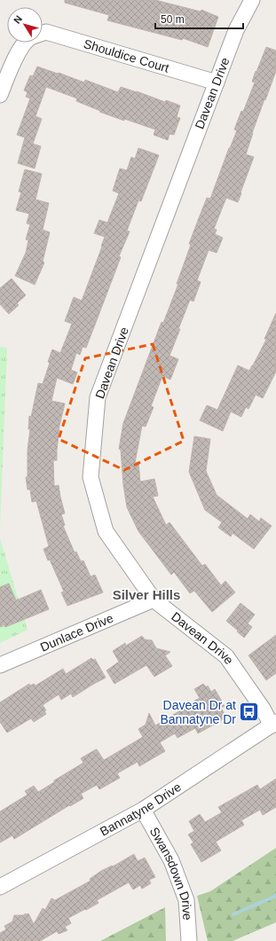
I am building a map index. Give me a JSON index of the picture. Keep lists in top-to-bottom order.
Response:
{
  "streets": {
    "street": [
      "Shouldice Court",
      "Davean Drive",
      "Dunlace Drive",
      "Bannatyne Drive",
      "Swansdown Drive"
    ]
  },
  "crossings": [
    ["Shouldice Court", "Davean Drive"],
    ["Davean Drive", "Dunlace Drive"],
    ["Davean Drive", "Bannatyne Drive"],
    ["Bannatyne Drive", "Swansdown Drive"]
  ],
  "districts": ["Silver Hills"],
  "places": {
    "bus stop": ["Davean Dr at Bannatyne Dr"]
  },
  "scale_bar": "50 m",
  "north": "top left"
}
